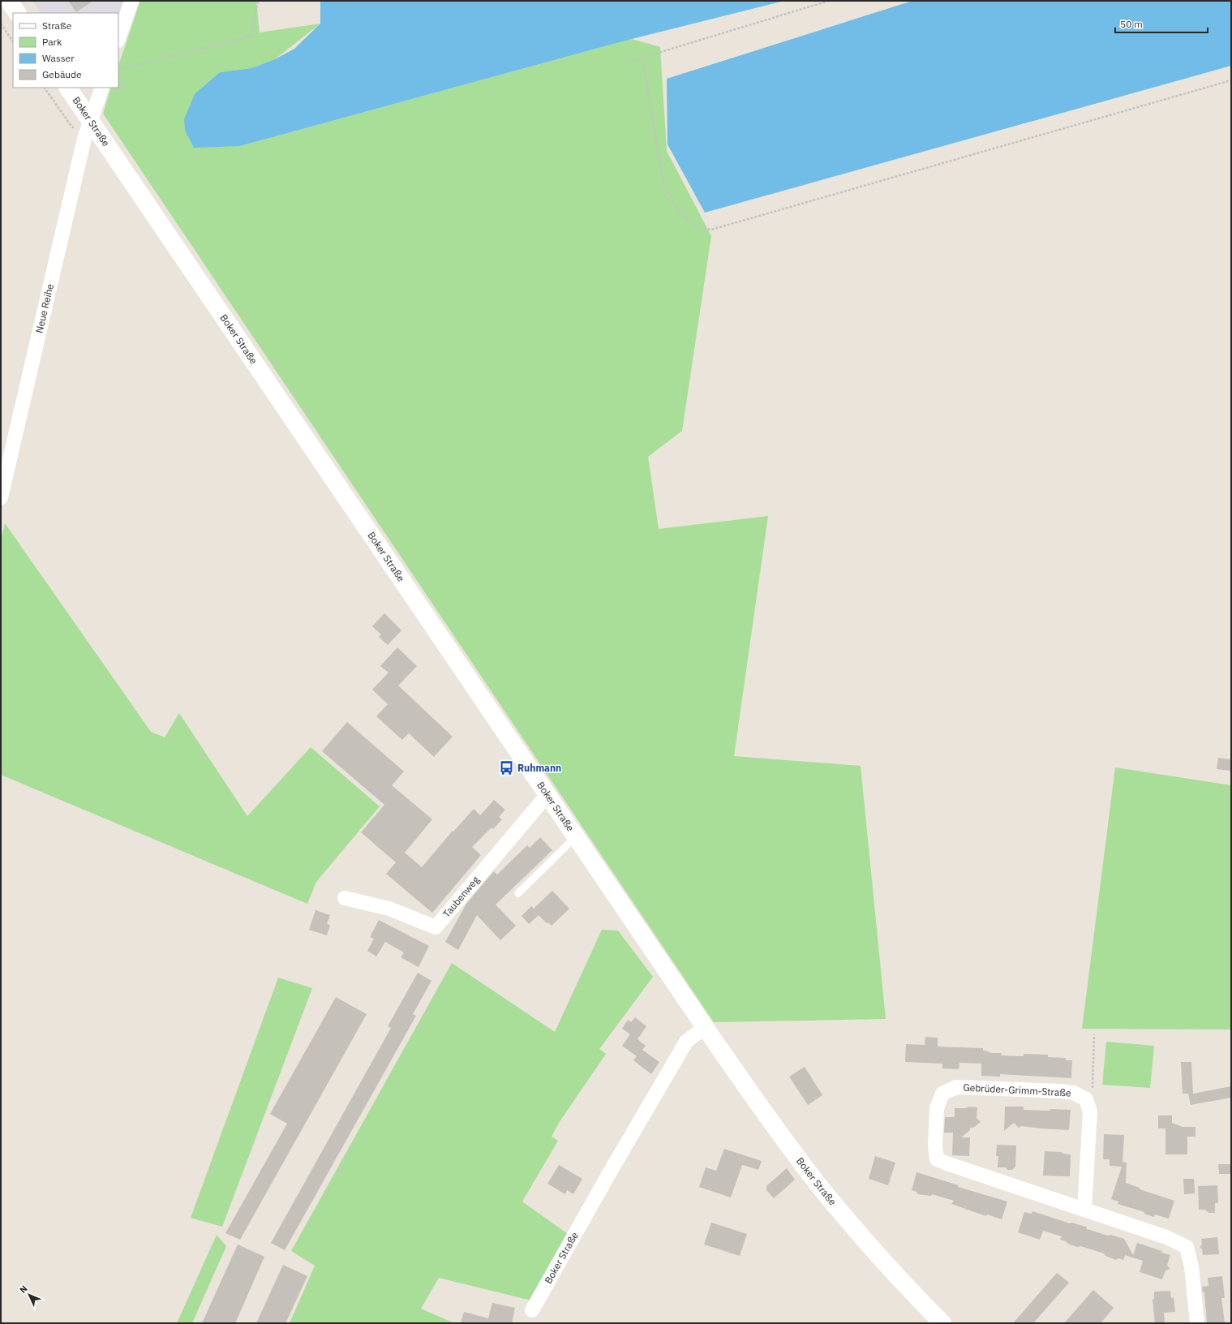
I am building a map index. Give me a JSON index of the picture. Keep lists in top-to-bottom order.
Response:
{
  "streets": {
    "main road": ["Boker Straße"],
    "street": ["Neue Reihe", "Taubenweg", "Gebrüder-Grimm-Straße"]
  },
  "crossings": [
    ["Boker Straße", "Neue Reihe"],
    ["Boker Straße", "Taubenweg"]
  ],
  "places": {
    "bus stop": ["Ruhmann"]
  },
  "legend": [
    "Straße",
    "Park",
    "Wasser",
    "Gebäude"
  ],
  "scale_bar": "50 m",
  "north": "top left"
}
